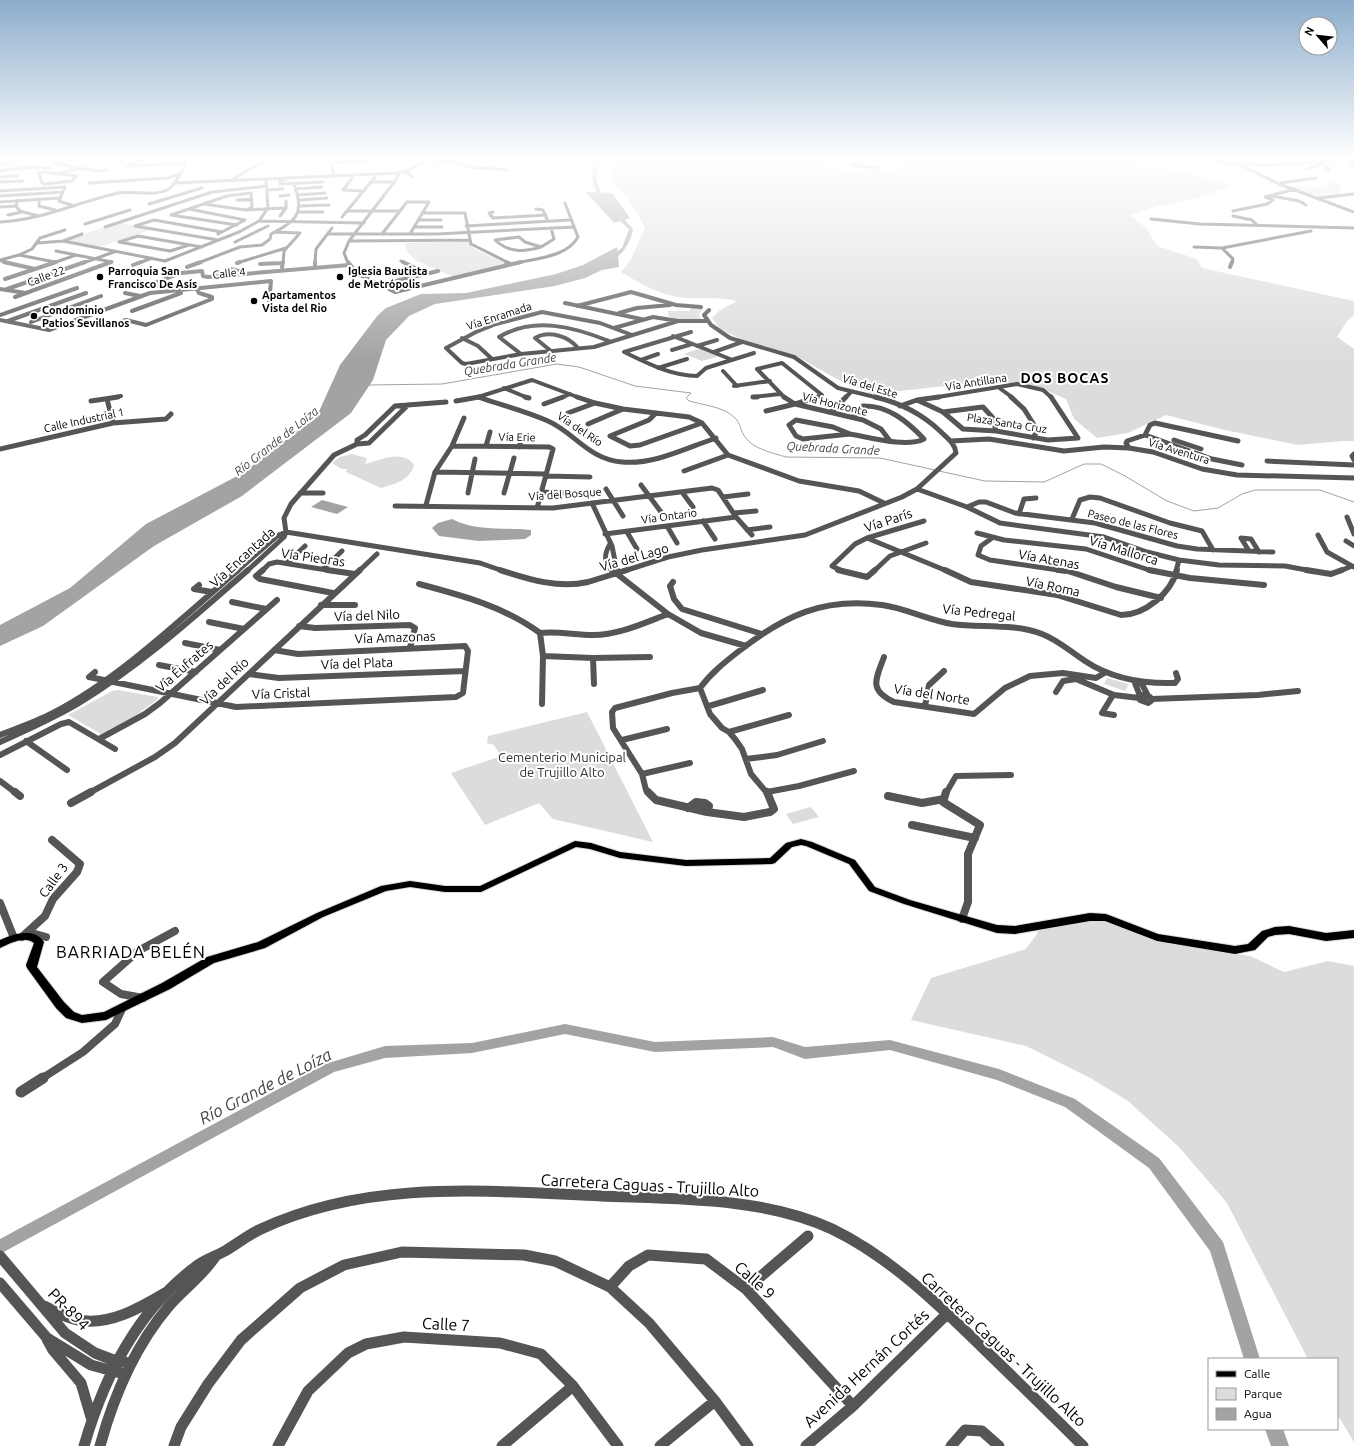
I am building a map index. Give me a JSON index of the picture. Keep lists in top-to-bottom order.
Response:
{
  "streets": {
    "street": [
      "Calle 4",
      "Calle 22",
      "Vía Enramada",
      "Vía Antillana",
      "Vía del Este",
      "Vía Horizonte",
      "Calle Industrial 1",
      "Plaza Santa Cruz",
      "Vía del Río",
      "Vía Erie",
      "Vía Aventura",
      "Vía del Bosque",
      "Vía Ontario",
      "Vía París",
      "Paseo de las Flores",
      "Vía Mallorca",
      "Vía Encantada",
      "Vía Piedras",
      "Vía del Lago",
      "Vía Atenas",
      "Vía Roma",
      "Vía Pedregal",
      "Vía del Nilo",
      "Vía Amazonas",
      "Vía del Plata",
      "Vía Éufrates",
      "Vía Cristal",
      "Vía del Norte",
      "Calle 3",
      "Carretera Caguas - Trujillo Alto",
      "Calle 9",
      "PR-894",
      "Calle 7",
      "Avenida Hernán Cortés"
    ]
  },
  "crossings": [
    ["Vía Enramada", "Vía del Este"],
    ["Vía Antillana", "Vía del Este"],
    ["Vía Antillana", "Plaza Santa Cruz"],
    ["Vía del Este", "Vía Aventura"],
    ["Vía del Este", "Vía del Lago"],
    ["Vía del Río", "Vía Piedras"],
    ["Vía del Río", "Vía del Nilo"],
    ["Vía del Río", "Vía Amazonas"],
    ["Vía del Río", "Vía del Plata"],
    ["Vía del Río", "Vía Cristal"],
    ["Vía Aventura", "Vía del Lago"],
    ["Vía París", "Vía Roma"],
    ["Vía Mallorca", "Vía Atenas"],
    ["Vía Mallorca", "Vía Roma"],
    ["Vía Encantada", "Vía del Lago"],
    ["Vía Encantada", "Vía Cristal"],
    ["Vía Atenas", "Vía Roma"],
    ["Vía Pedregal", "Vía del Norte"],
    ["Vía del Nilo", "Vía Amazonas"],
    ["Vía Amazonas", "Vía del Plata"],
    ["Vía Amazonas", "Vía Cristal"],
    ["Vía Éufrates", "Vía Cristal"],
    ["Carretera Caguas - Trujillo Alto", "PR-894"],
    ["Carretera Caguas - Trujillo Alto", "Avenida Hernán Cortés"],
    ["Calle 9", "Avenida Hernán Cortés"]
  ],
  "districts": ["DOS BOCAS", "BARRIADA BELÉN"],
  "water": ["Quebrada Grande", "Río Grande de Loíza"],
  "parks": ["Cementerio Municipal de Trujillo Alto"],
  "places": [
    "Parroquia San Francisco De Asís",
    "Iglesia Bautista de Metrópolis",
    "Apartamentos Vista del Rio",
    "Condominio Patios Sevillanos"
  ],
  "legend": ["Calle", "Parque", "Agua"],
  "north": "top left"
}
